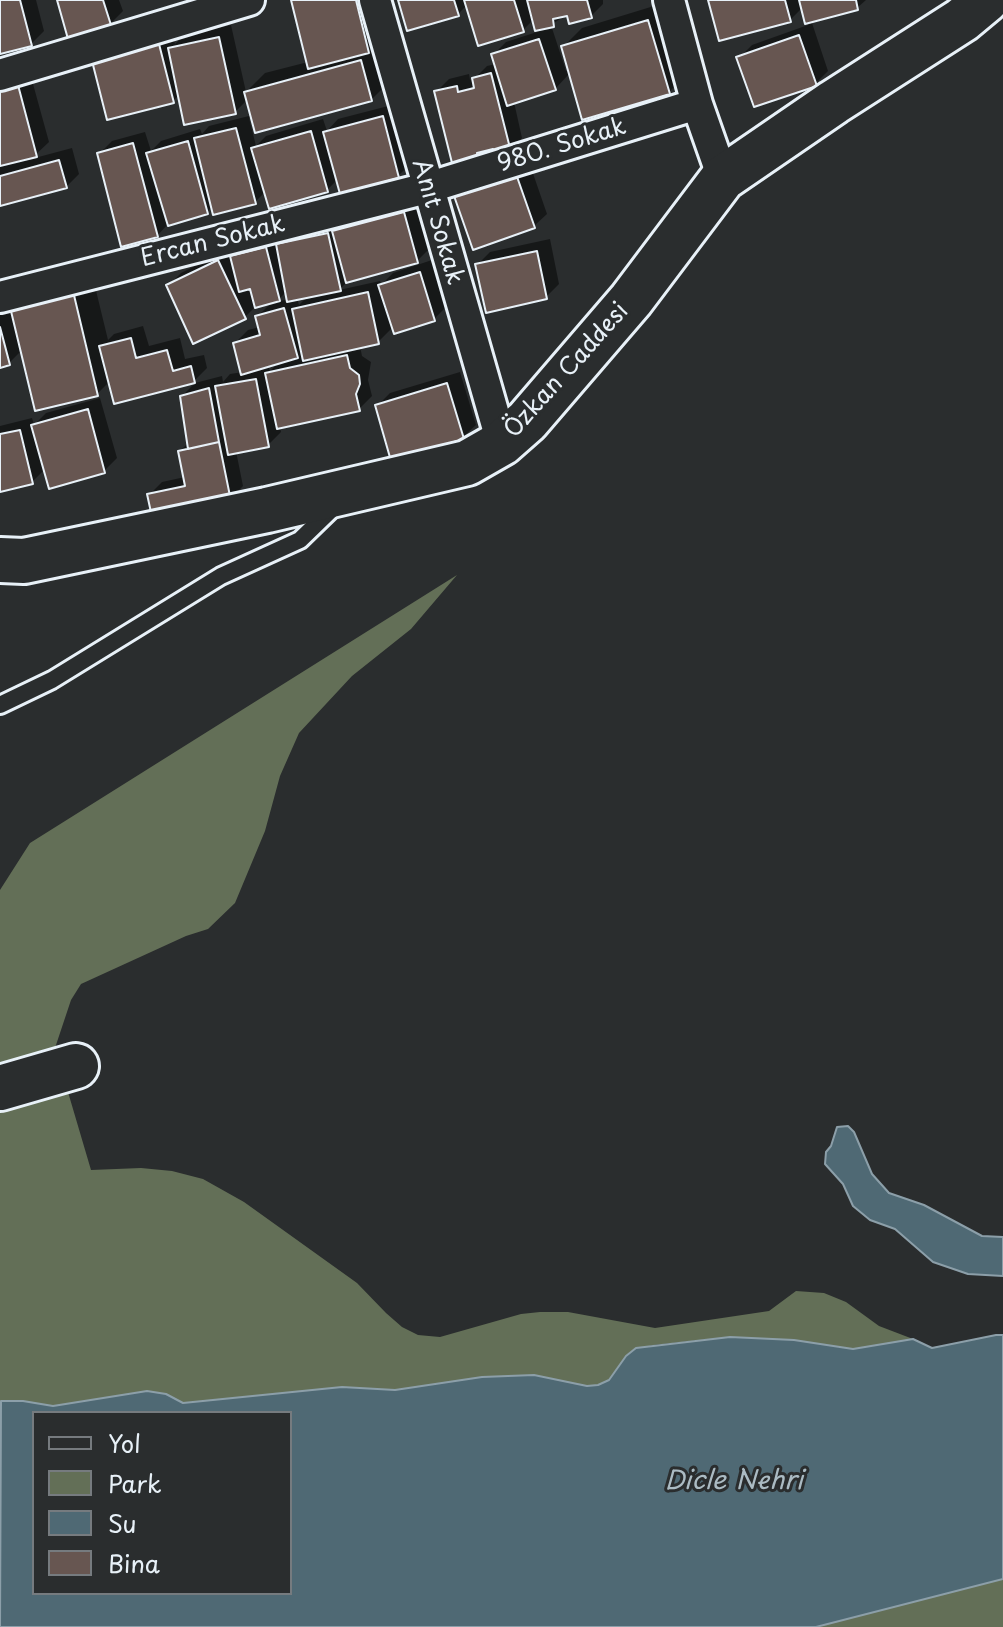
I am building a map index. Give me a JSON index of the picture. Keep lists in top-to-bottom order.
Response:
{
  "streets": {
    "street": [
      "980. Sokak",
      "Anıt Sokak",
      "Ercan Sokak",
      "Özkan Caddesi"
    ]
  },
  "crossings": [
    ["980. Sokak", "Anıt Sokak"],
    ["980. Sokak", "Ercan Sokak"],
    ["Anıt Sokak", "Ercan Sokak"],
    ["Anıt Sokak", "Özkan Caddesi"]
  ],
  "water": ["Dicle Nehri"],
  "legend": [
    "Yol",
    "Park",
    "Su",
    "Bina"
  ]
}
